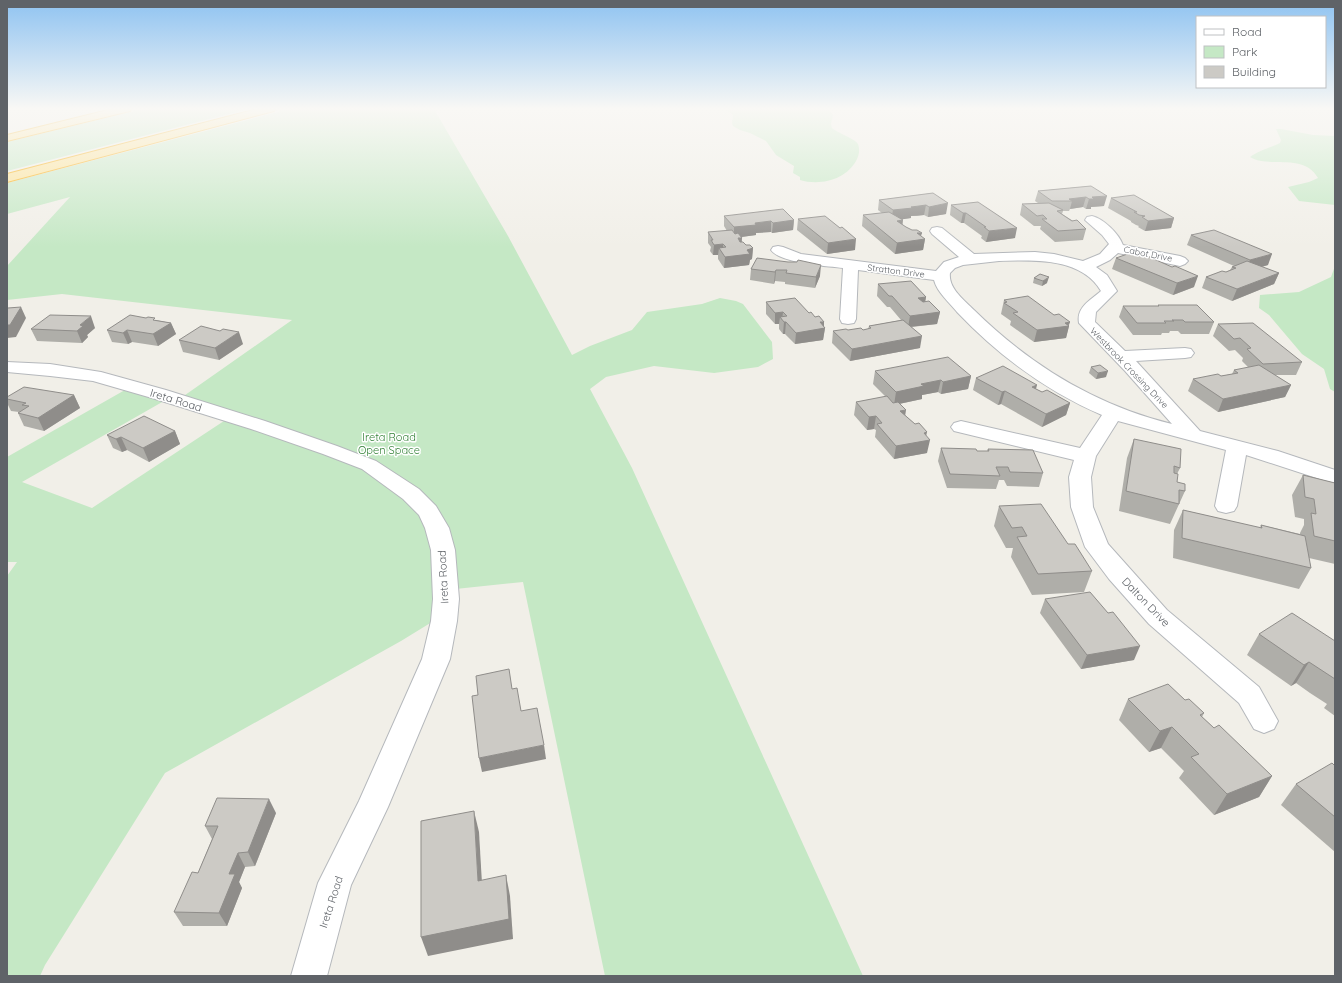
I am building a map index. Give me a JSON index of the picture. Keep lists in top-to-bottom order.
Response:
{
  "streets": {
    "street": [
      "Cabot Drive",
      "Stratton Drive",
      "Westbrook Crossing Drive",
      "Ireta Road",
      "Dalton Drive"
    ]
  },
  "crossings": [
    ["Cabot Drive", "Westbrook Crossing Drive"],
    ["Stratton Drive", "Westbrook Crossing Drive"],
    ["Westbrook Crossing Drive", "Dalton Drive"]
  ],
  "parks": ["Ireta Road Open Space"],
  "legend": ["Road", "Park", "Building"]
}
